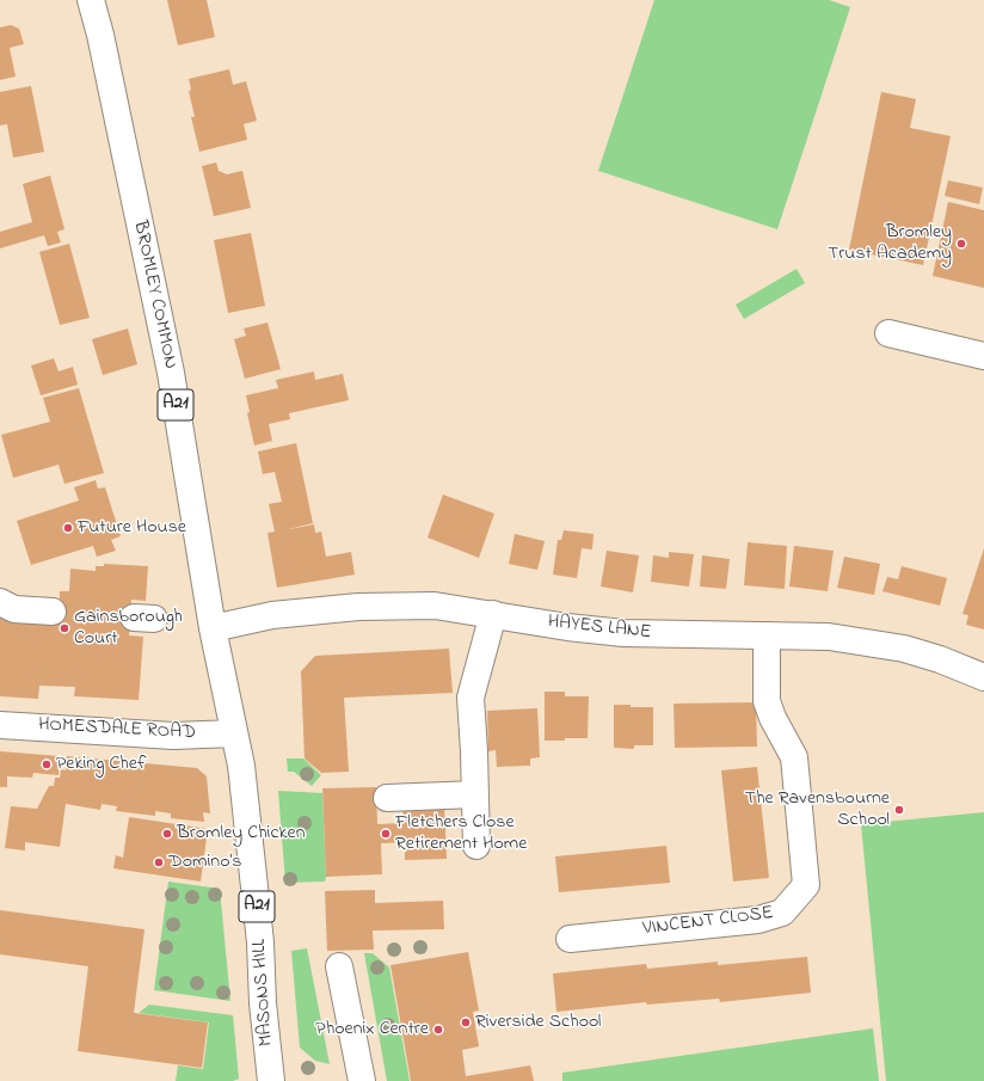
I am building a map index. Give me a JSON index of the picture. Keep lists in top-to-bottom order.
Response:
{
  "streets": {
    "main road": [
      "BROMLEY COMMON",
      "A21",
      "HAYES LANE",
      "HOMESDALE ROAD",
      "VINCENT CLOSE",
      "MASONS HILL"
    ]
  },
  "crossings": [
    ["BROMLEY COMMON", "HAYES LANE"],
    ["BROMLEY COMMON", "HOMESDALE ROAD"],
    ["BROMLEY COMMON", "MASONS HILL"],
    ["HAYES LANE", "VINCENT CLOSE"],
    ["HOMESDALE ROAD", "MASONS HILL"]
  ],
  "places": [
    "Bromley Trust Academy",
    "Future House",
    "Gainsborough Court",
    "Peking Chef",
    "The Ravensbourne School",
    "Bromley Chicken",
    "Fletchers Close Retirement Home",
    "Domino's",
    "Riverside School",
    "Phoenix Centre"
  ]
}
